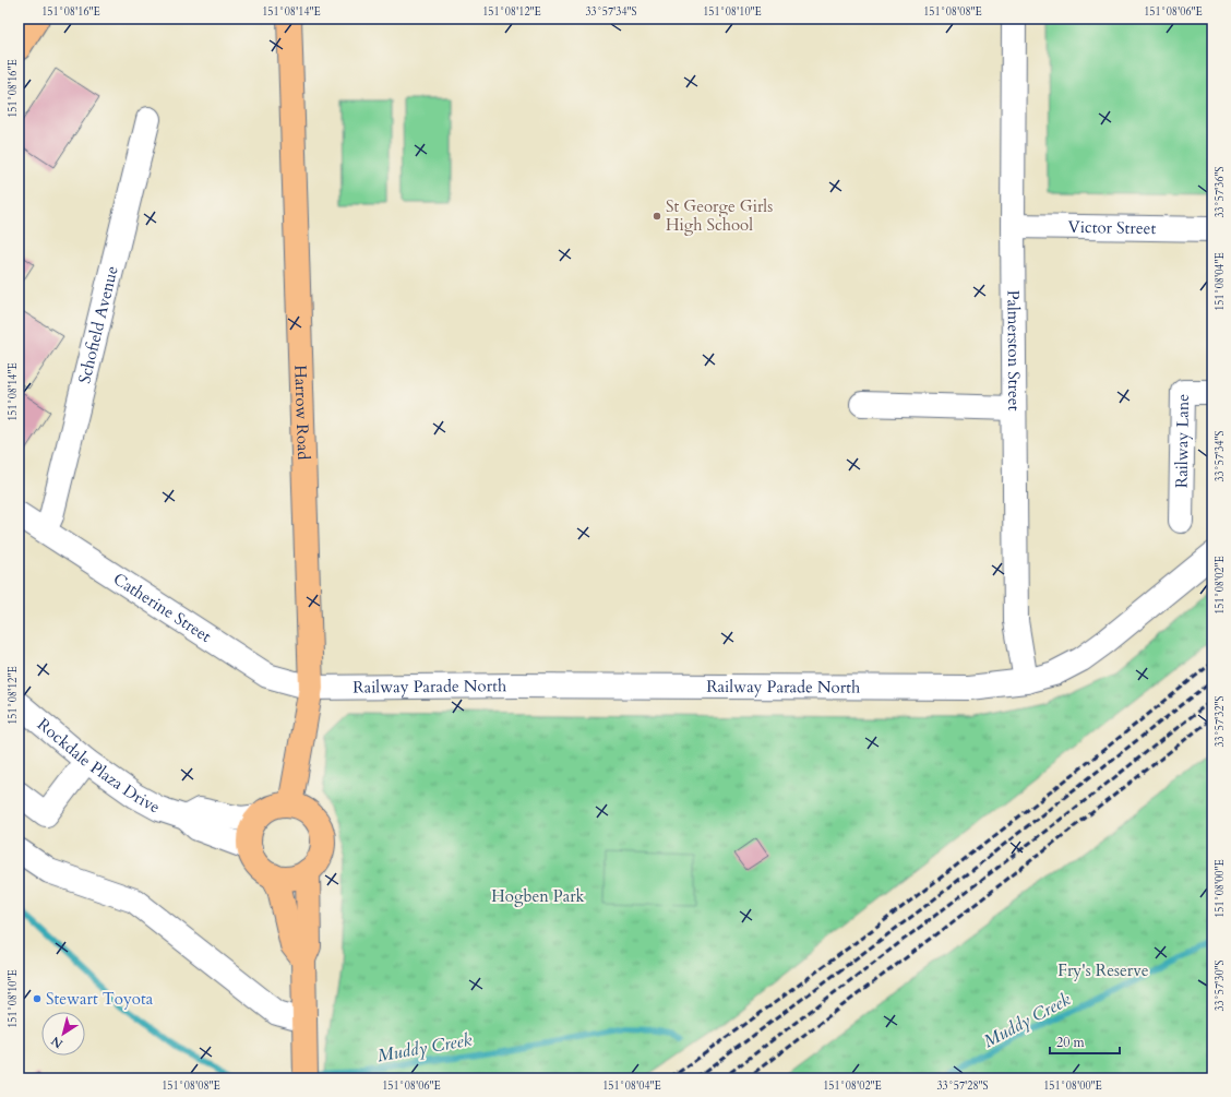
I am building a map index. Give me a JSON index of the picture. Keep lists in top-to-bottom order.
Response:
{
  "streets": {
    "main road": ["Harrow Road"],
    "street": [
      "Victor Street",
      "Schofield Avenue",
      "Palmerston Street",
      "Railway Lane",
      "Catherine Street",
      "Railway Parade North",
      "Rockdale Plaza Drive"
    ]
  },
  "crossings": [
    ["Victor Street", "Palmerston Street"],
    ["Schofield Avenue", "Catherine Street"],
    ["Palmerston Street", "Railway Parade North"],
    ["Harrow Road", "Catherine Street"],
    ["Harrow Road", "Railway Parade North"],
    ["Harrow Road", "Rockdale Plaza Drive"],
    ["Catherine Street", "Railway Parade North"]
  ],
  "water": ["Muddy Creek"],
  "parks": ["Hogben Park", "Fry's Reserve"],
  "places": ["St George Girls High School", "Stewart Toyota"],
  "scale_bar": "20 m",
  "north": "bottom left",
  "coordinates": [
    "151°08'16\"E",
    "151°08'14\"E",
    "151°08'12\"E",
    "33°57'34\"S",
    "151°08'10\"E",
    "151°08'08\"E",
    "151°08'06\"E",
    "33°57'36\"S",
    "151°08'04\"E",
    "151°08'02\"E",
    "33°57'32\"S",
    "151°08'00\"E",
    "33°57'30\"S",
    "33°57'28\"S"
  ]
}
